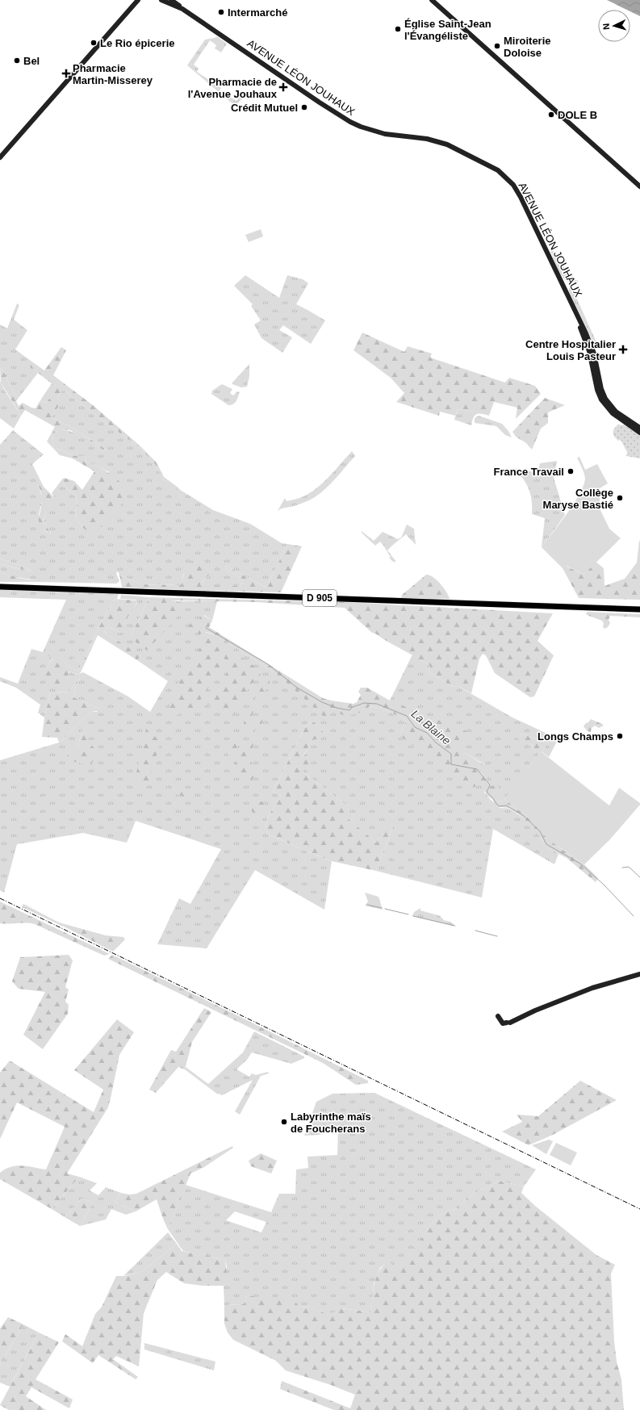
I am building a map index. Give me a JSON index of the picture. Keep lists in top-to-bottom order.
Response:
{
  "streets": {
    "main road": ["AVENUE LÉON JOUHAUX", "D 905"]
  },
  "water": ["La Blaine"],
  "places": {
    "other": [
      "Intermarché",
      "Église Saint-Jean l'Évangéliste",
      "Le Rio épicerie",
      "Miroiterie Doloise",
      "Bel",
      "Crédit Mutuel",
      "DOLE B",
      "France Travail",
      "Collège Maryse Bastié",
      "Longs Champs",
      "Labyrinthe maïs de Foucherans"
    ],
    "health": ["Pharmacie Martin-Misserey", "Pharmacie de l'Avenue Jouhaux", "Centre Hospitalier Louis Pasteur"]
  },
  "north": "left"
}
